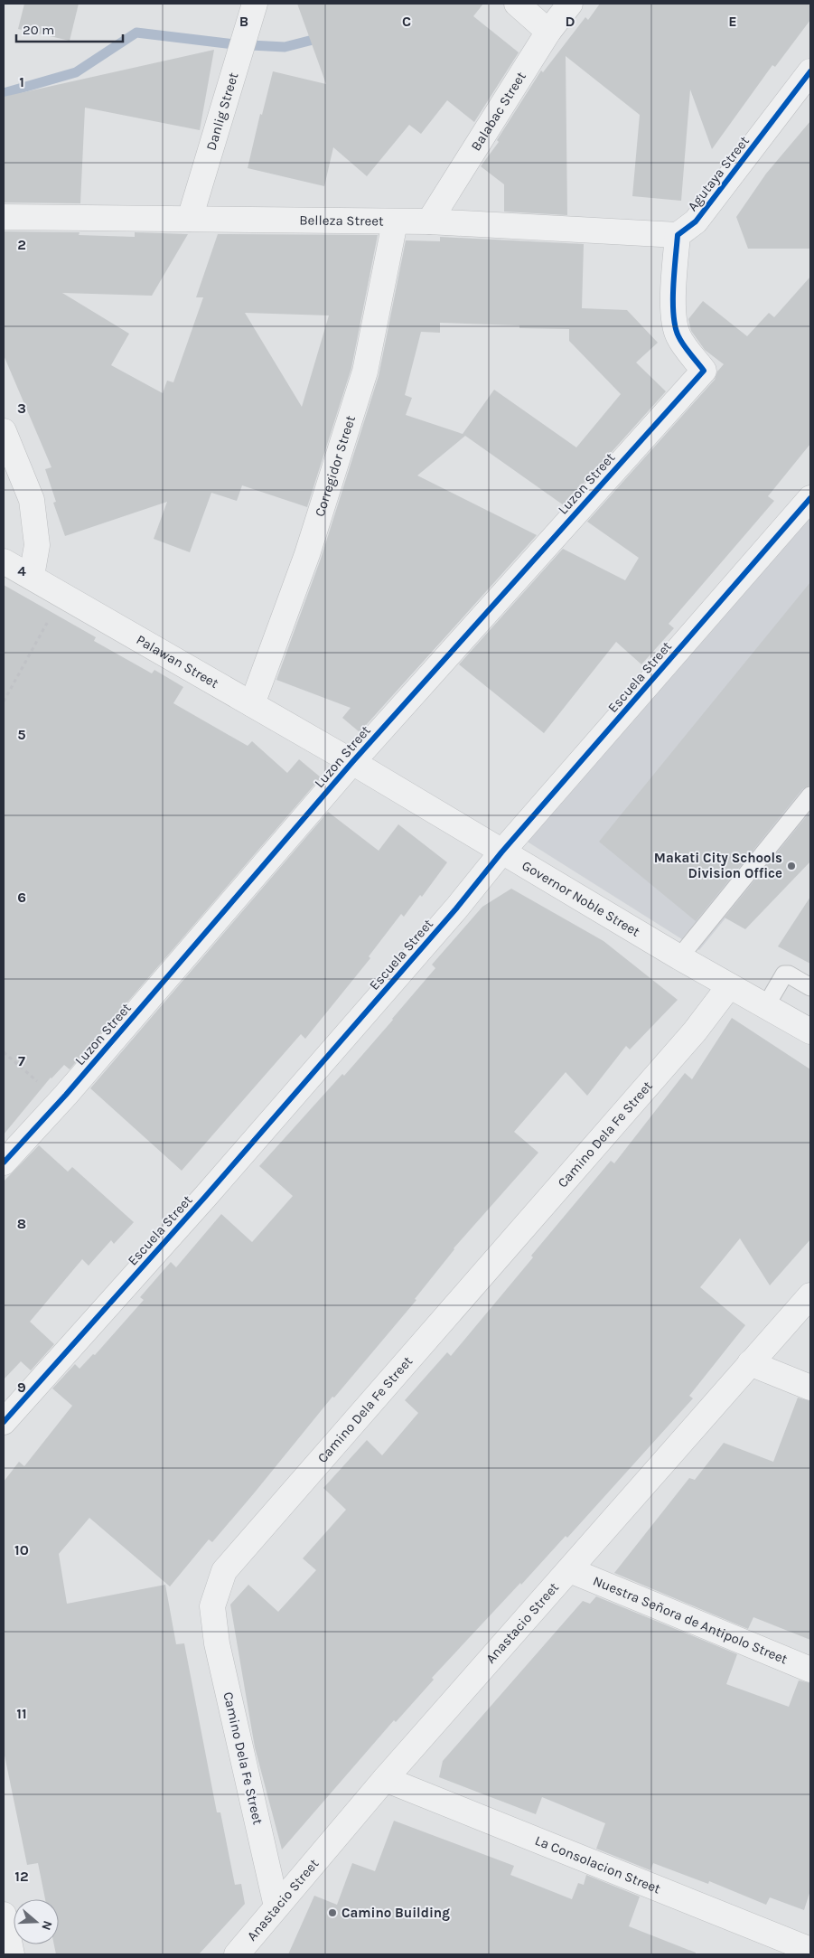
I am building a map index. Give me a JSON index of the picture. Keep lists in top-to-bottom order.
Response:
{
  "streets": {
    "street": [
      "Danlig Street",
      "Balabac Street",
      "Agutaya Street",
      "Belleza Street",
      "Corregidor Street",
      "Luzon Street",
      "Palawan Street",
      "Escuela Street",
      "Governor Noble Street",
      "Camino Dela Fe Street",
      "Nuestra Señora de Antipolo Street",
      "Anastacio Street",
      "La Consolacion Street"
    ]
  },
  "crossings": [
    ["Danlig Street", "Belleza Street"],
    ["Balabac Street", "Belleza Street"],
    ["Agutaya Street", "Belleza Street"],
    ["Agutaya Street", "Luzon Street"],
    ["Belleza Street", "Corregidor Street"],
    ["Belleza Street", "Luzon Street"],
    ["Corregidor Street", "Palawan Street"],
    ["Luzon Street", "Palawan Street"],
    ["Luzon Street", "Governor Noble Street"],
    ["Palawan Street", "Governor Noble Street"],
    ["Escuela Street", "Governor Noble Street"],
    ["Governor Noble Street", "Camino Dela Fe Street"],
    ["Camino Dela Fe Street", "Anastacio Street"],
    ["Nuestra Señora de Antipolo Street", "Anastacio Street"],
    ["Anastacio Street", "La Consolacion Street"]
  ],
  "places": ["Makati City Schools Division Office", "Camino Building"],
  "scale_bar": "20 m",
  "north": "right",
  "grid": {
    "columns": [
      "B",
      "C",
      "D",
      "E"
    ],
    "rows": [
      "1",
      "2",
      "3",
      "4",
      "5",
      "6",
      "7",
      "8",
      "9",
      "10",
      "11",
      "12"
    ]
  }
}
